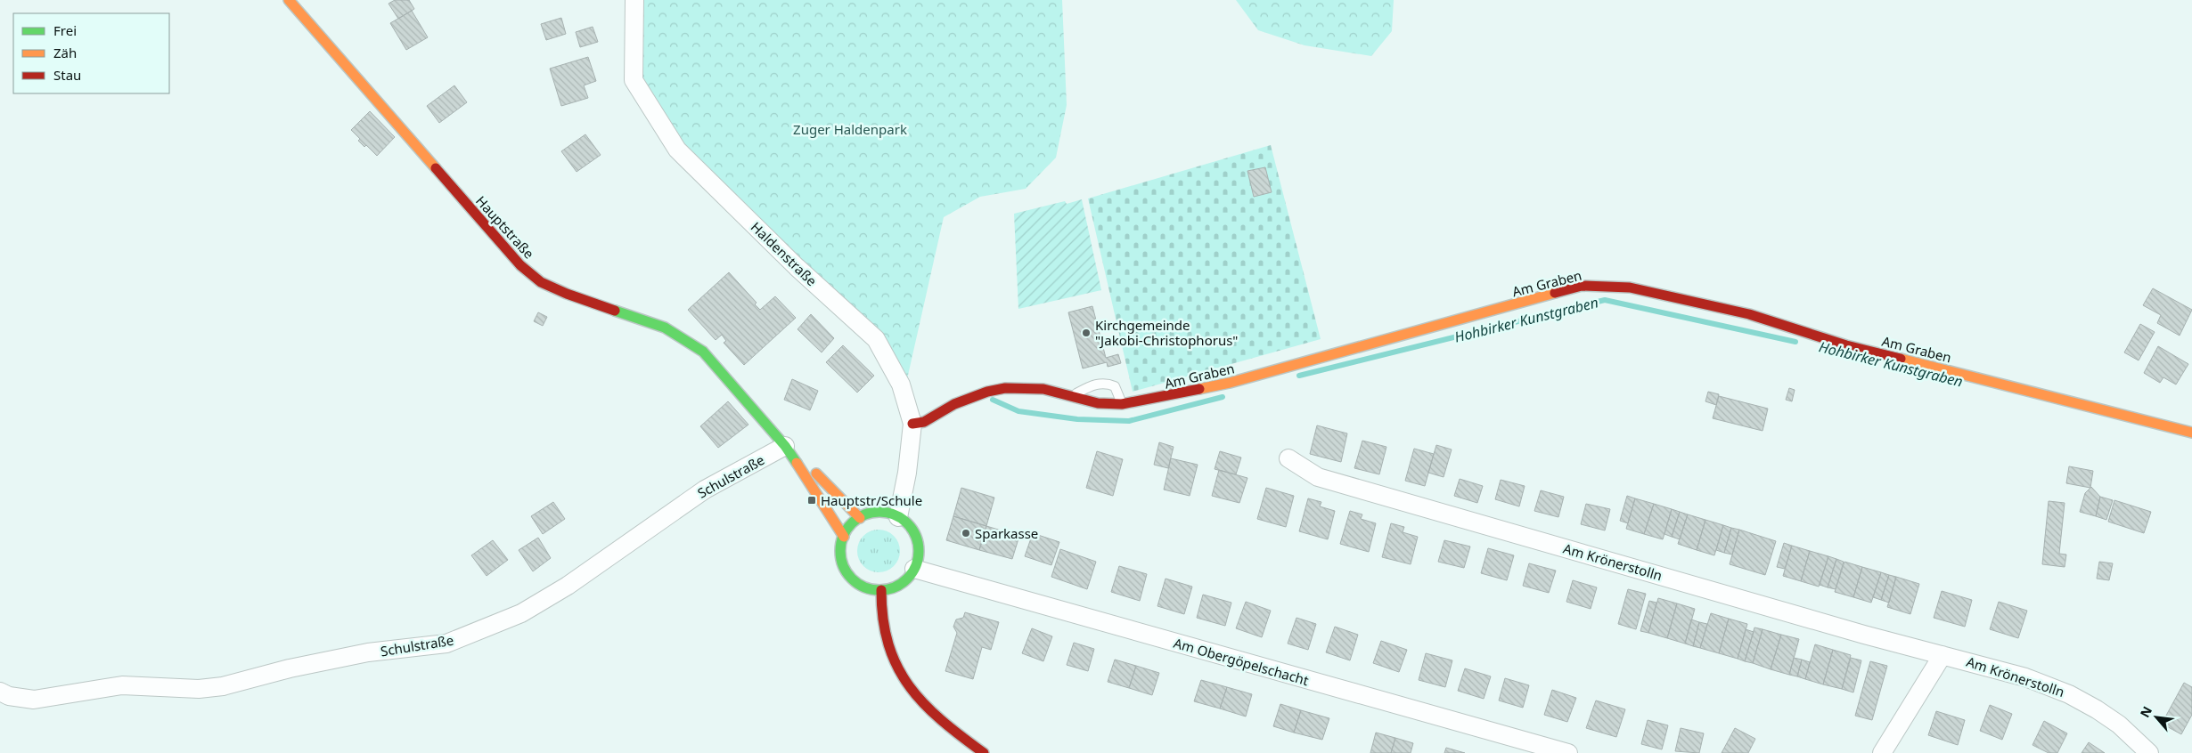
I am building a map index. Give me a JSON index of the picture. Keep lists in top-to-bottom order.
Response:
{
  "streets": {
    "street": [
      "Hauptstraße",
      "Haldenstraße",
      "Am Graben",
      "Schulstraße",
      "Am Krönerstolln",
      "Am Obergöpelschacht"
    ]
  },
  "crossings": [
    ["Hauptstraße", "Haldenstraße"],
    ["Hauptstraße", "Schulstraße"],
    ["Hauptstraße", "Am Obergöpelschacht"],
    ["Haldenstraße", "Am Graben"],
    ["Haldenstraße", "Am Obergöpelschacht"]
  ],
  "water": ["Hohbirker Kunstgraben"],
  "parks": ["Zuger Haldenpark"],
  "places": {
    "other": ["Kirchgemeinde \"Jakobi-Christophorus\"", "Sparkasse"],
    "transit": ["Hauptstr/Schule"]
  },
  "legend": ["Frei", "Zäh", "Stau"],
  "north": "top left"
}
